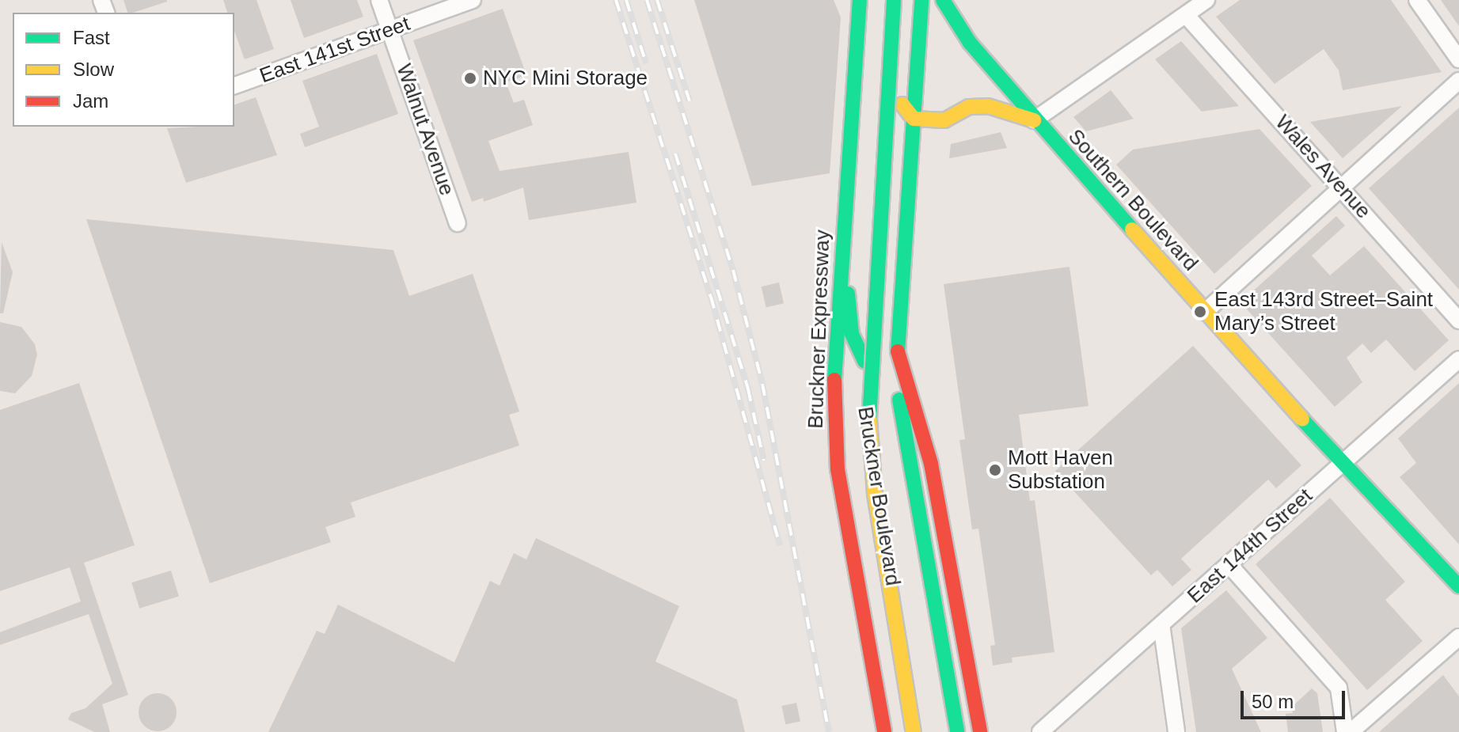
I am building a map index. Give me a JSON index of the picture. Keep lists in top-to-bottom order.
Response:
{
  "streets": {
    "main road": ["Southern Boulevard", "Bruckner Expressway", "Bruckner Boulevard"],
    "street": [
      "East 141st Street",
      "Walnut Avenue",
      "Wales Avenue",
      "East 144th Street"
    ]
  },
  "crossings": [
    ["East 141st Street", "Walnut Avenue"],
    ["Southern Boulevard", "East 144th Street"]
  ],
  "places": ["NYC Mini Storage", "East 143rd Street–Saint Mary’s Street", "Mott Haven Substation"],
  "legend": ["Fast", "Slow", "Jam"],
  "scale_bar": "50 m"
}
